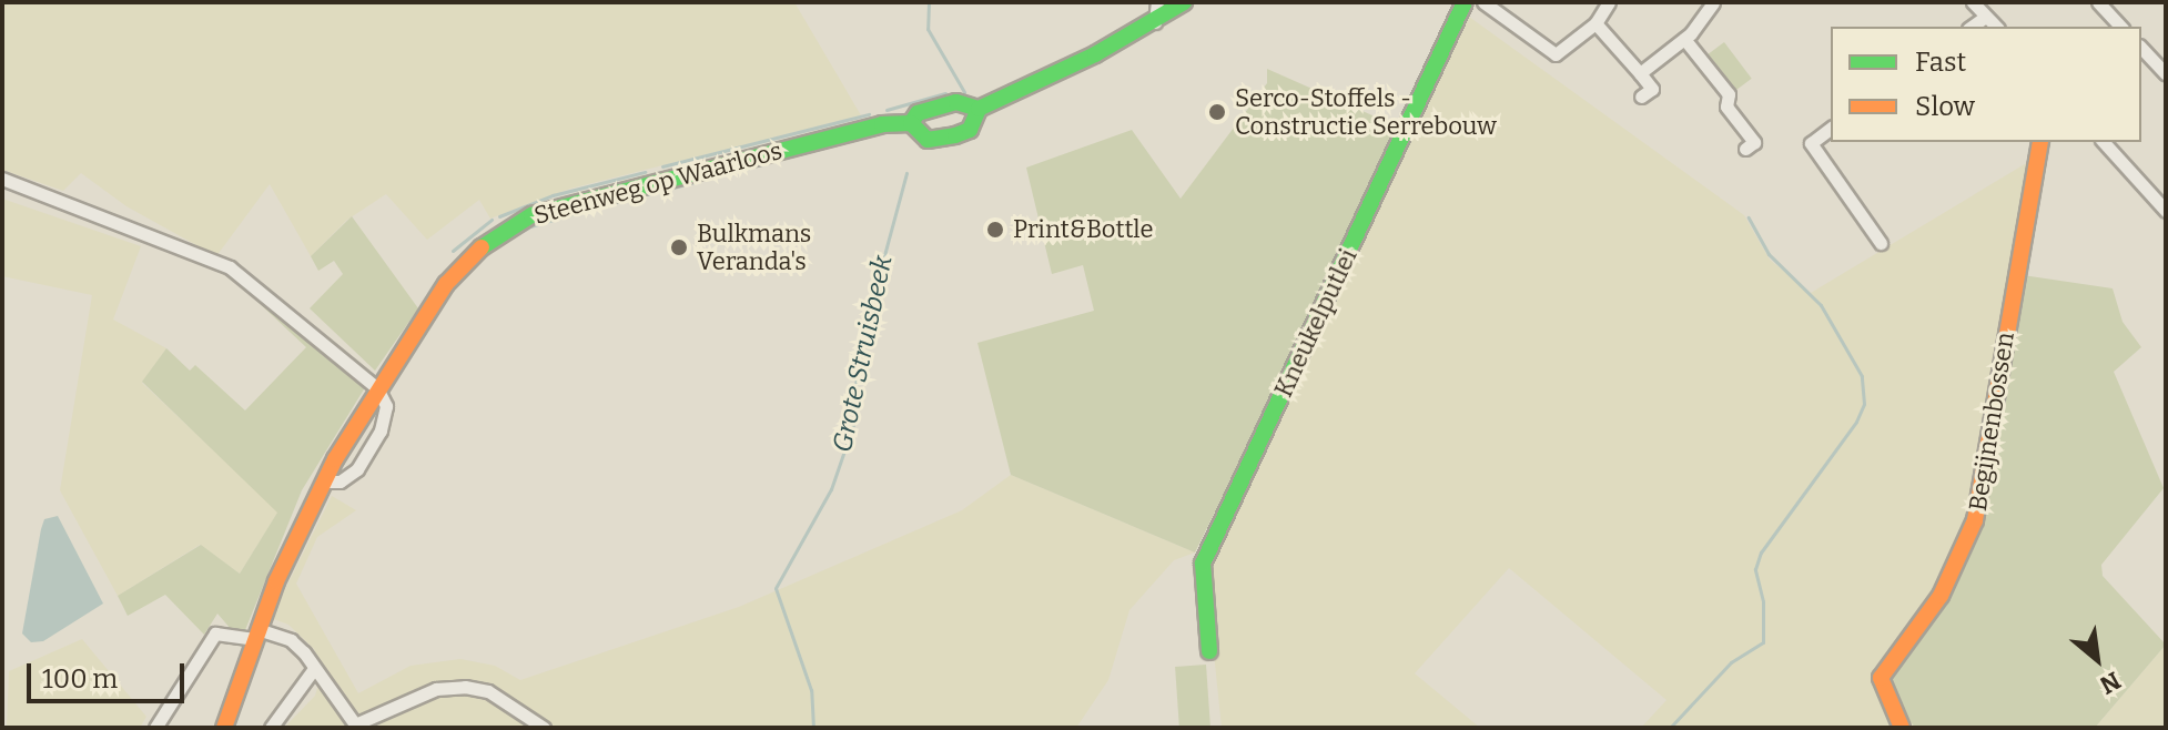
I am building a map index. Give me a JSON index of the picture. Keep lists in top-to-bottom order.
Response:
{
  "streets": {
    "street": ["Steenweg op Waarloos", "Kneukelputlei", "Begijnenbossen"]
  },
  "water": ["Grote Struisbeek"],
  "places": ["Serco-Stoffels - Constructie Serrebouw", "Print&Bottle", "Bulkmans Veranda's"],
  "legend": ["Fast", "Slow"],
  "scale_bar": "100 m",
  "north": "bottom right"
}
